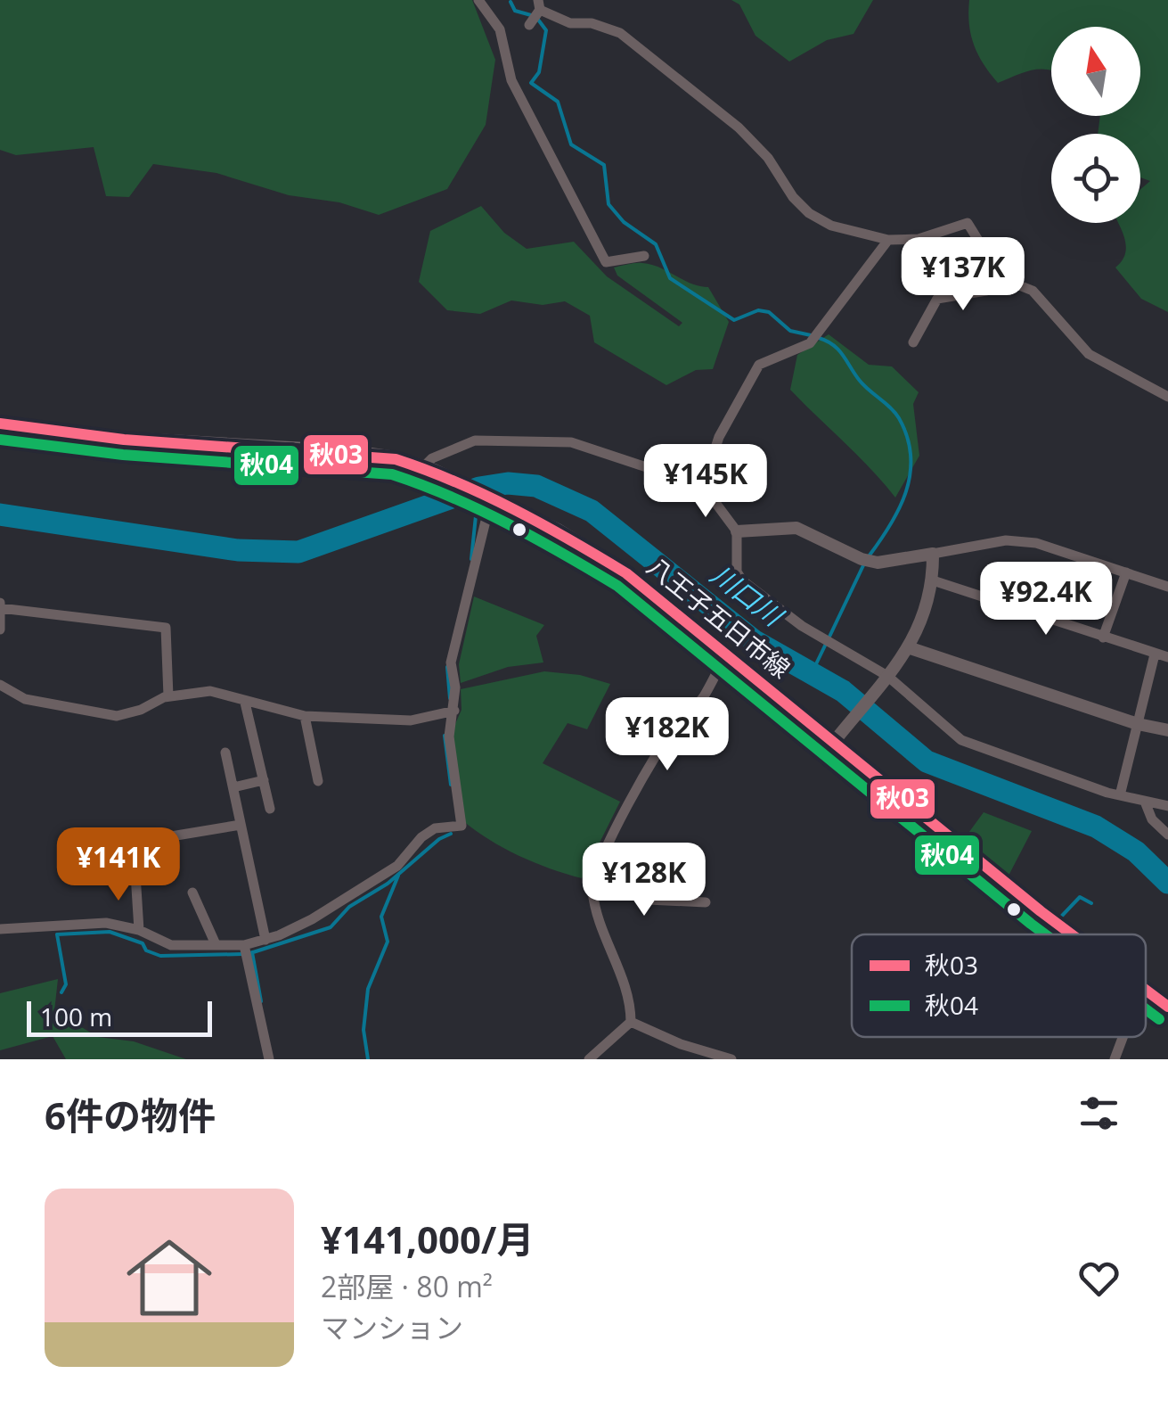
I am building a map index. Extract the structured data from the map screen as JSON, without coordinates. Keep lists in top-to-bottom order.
{
  "streets": {
    "main road": ["八王子五日市線"]
  },
  "water": ["川口川"],
  "lines": ["transit line 秋03", "transit line 秋04"],
  "legend": ["秋03", "秋04"],
  "scale_bar": "100 m",
  "north": "top",
  "page": {
    "price": [
      "¥137K",
      "¥145K",
      "¥92.4K",
      "¥182K",
      "¥141K",
      "¥128K"
    ],
    "scale": "100 m",
    "heading": "6件の物件",
    "list": [
      {
        "name": "¥141,000/月",
        "note": "2部屋 · 80 m² · マンション"
      }
    ]
  }
}
